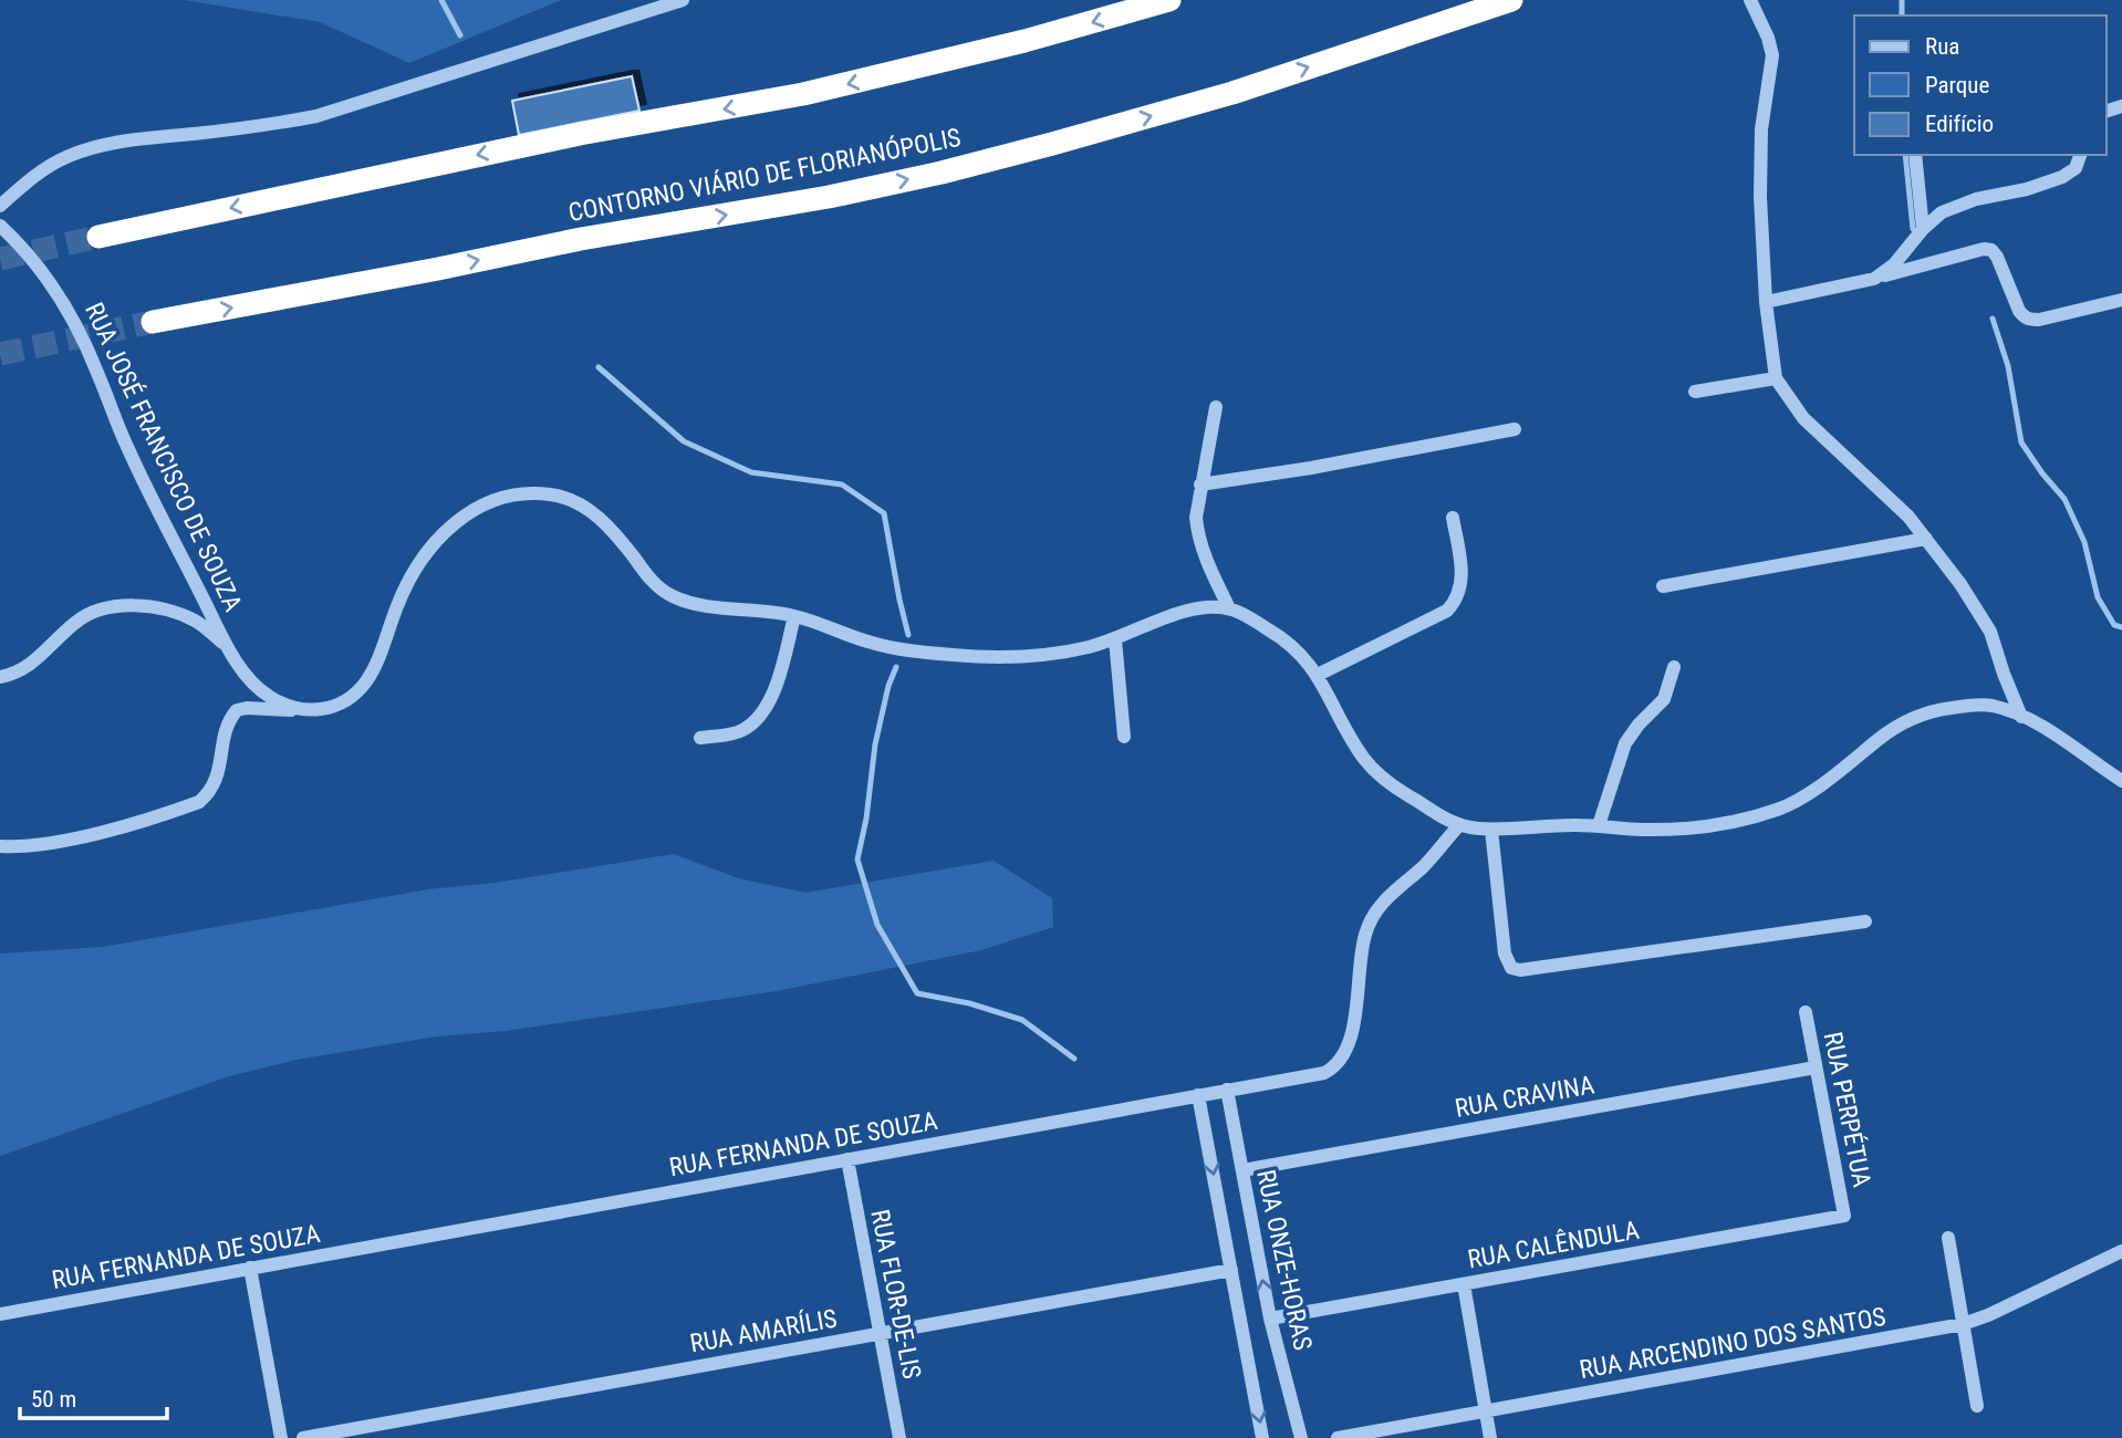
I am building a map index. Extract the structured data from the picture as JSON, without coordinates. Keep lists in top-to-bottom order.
{
  "streets": {
    "highway": ["CONTORNO VIÁRIO DE FLORIANÓPOLIS"],
    "street": [
      "RUA JOSÉ FRANCISCO DE SOUZA",
      "RUA CRAVINA",
      "RUA PERPÉTUA",
      "RUA FERNANDA DE SOUZA",
      "RUA CALÊNDULA",
      "RUA ONZE-HORAS",
      "RUA FLOR-DE-LIS",
      "RUA AMARÍLIS",
      "RUA ARCENDINO DOS SANTOS"
    ]
  },
  "crossings": [
    ["RUA CRAVINA", "RUA PERPÉTUA"],
    ["RUA CRAVINA", "RUA ONZE-HORAS"],
    ["RUA PERPÉTUA", "RUA CALÊNDULA"],
    ["RUA FERNANDA DE SOUZA", "RUA ONZE-HORAS"],
    ["RUA FERNANDA DE SOUZA", "RUA FLOR-DE-LIS"],
    ["RUA CALÊNDULA", "RUA ONZE-HORAS"],
    ["RUA ONZE-HORAS", "RUA AMARÍLIS"],
    ["RUA FLOR-DE-LIS", "RUA AMARÍLIS"]
  ],
  "legend": ["Rua", "Parque", "Edifício"],
  "scale_bar": "50 m"
}
